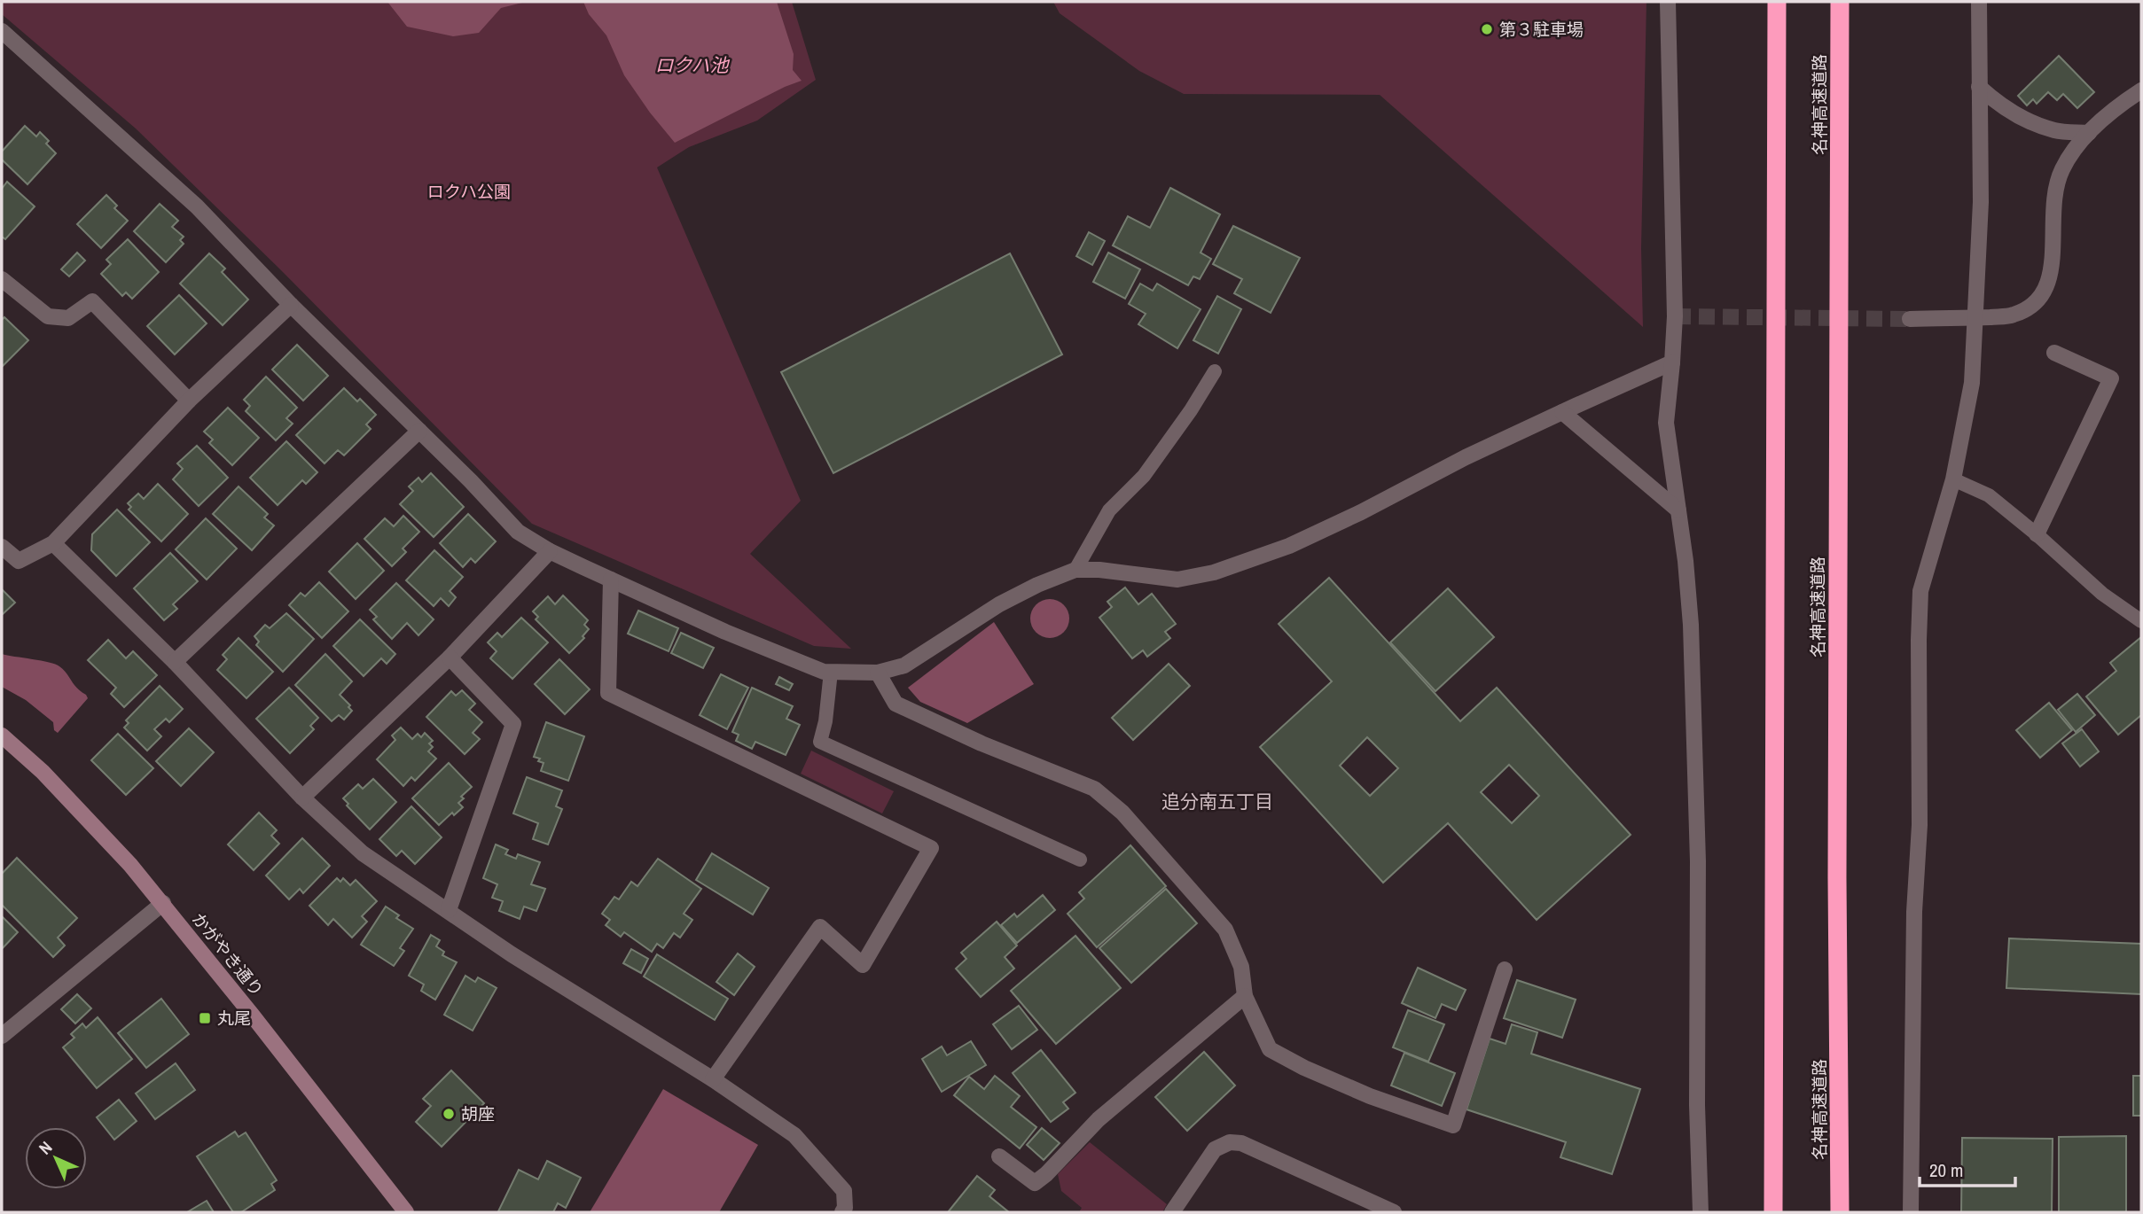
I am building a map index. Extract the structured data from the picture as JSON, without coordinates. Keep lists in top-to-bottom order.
{
  "streets": {
    "highway": ["名神高速道路"],
    "street": ["かがやき通り"]
  },
  "districts": ["追分南五丁目"],
  "water": ["ロクハ池"],
  "parks": ["ロクハ公園"],
  "places": {
    "other": ["第３駐車場", "胡座"],
    "transit": ["丸尾"]
  },
  "scale_bar": "20 m",
  "north": "top left"
}
